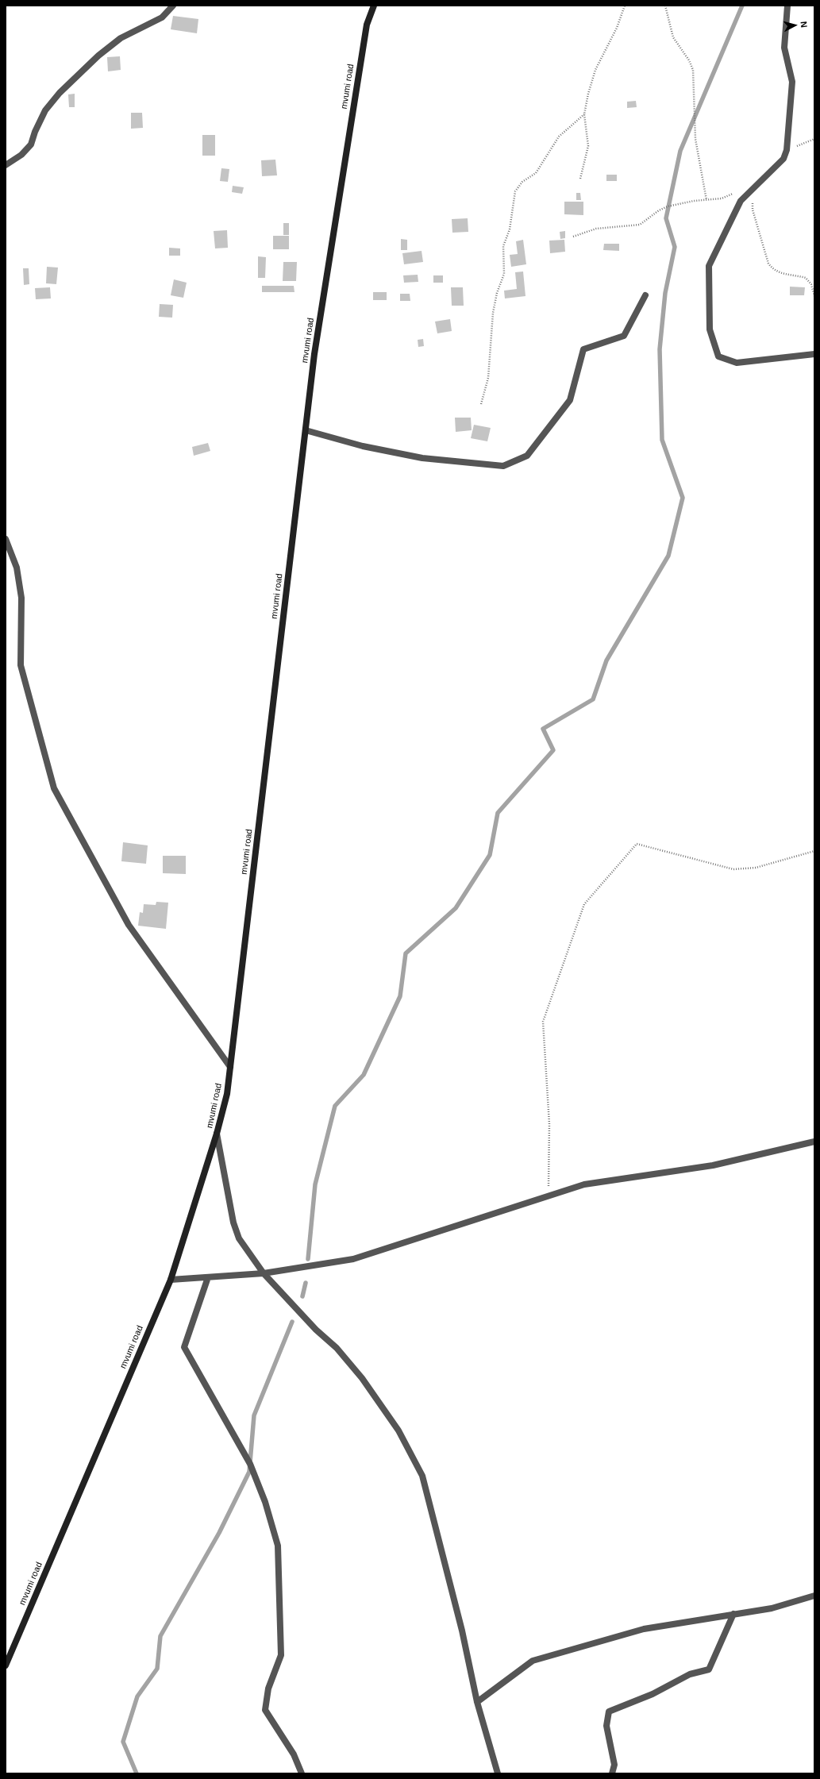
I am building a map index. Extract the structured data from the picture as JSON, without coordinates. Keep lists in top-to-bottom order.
{
  "streets": {
    "street": ["mvumi road"]
  },
  "north": "right"
}
